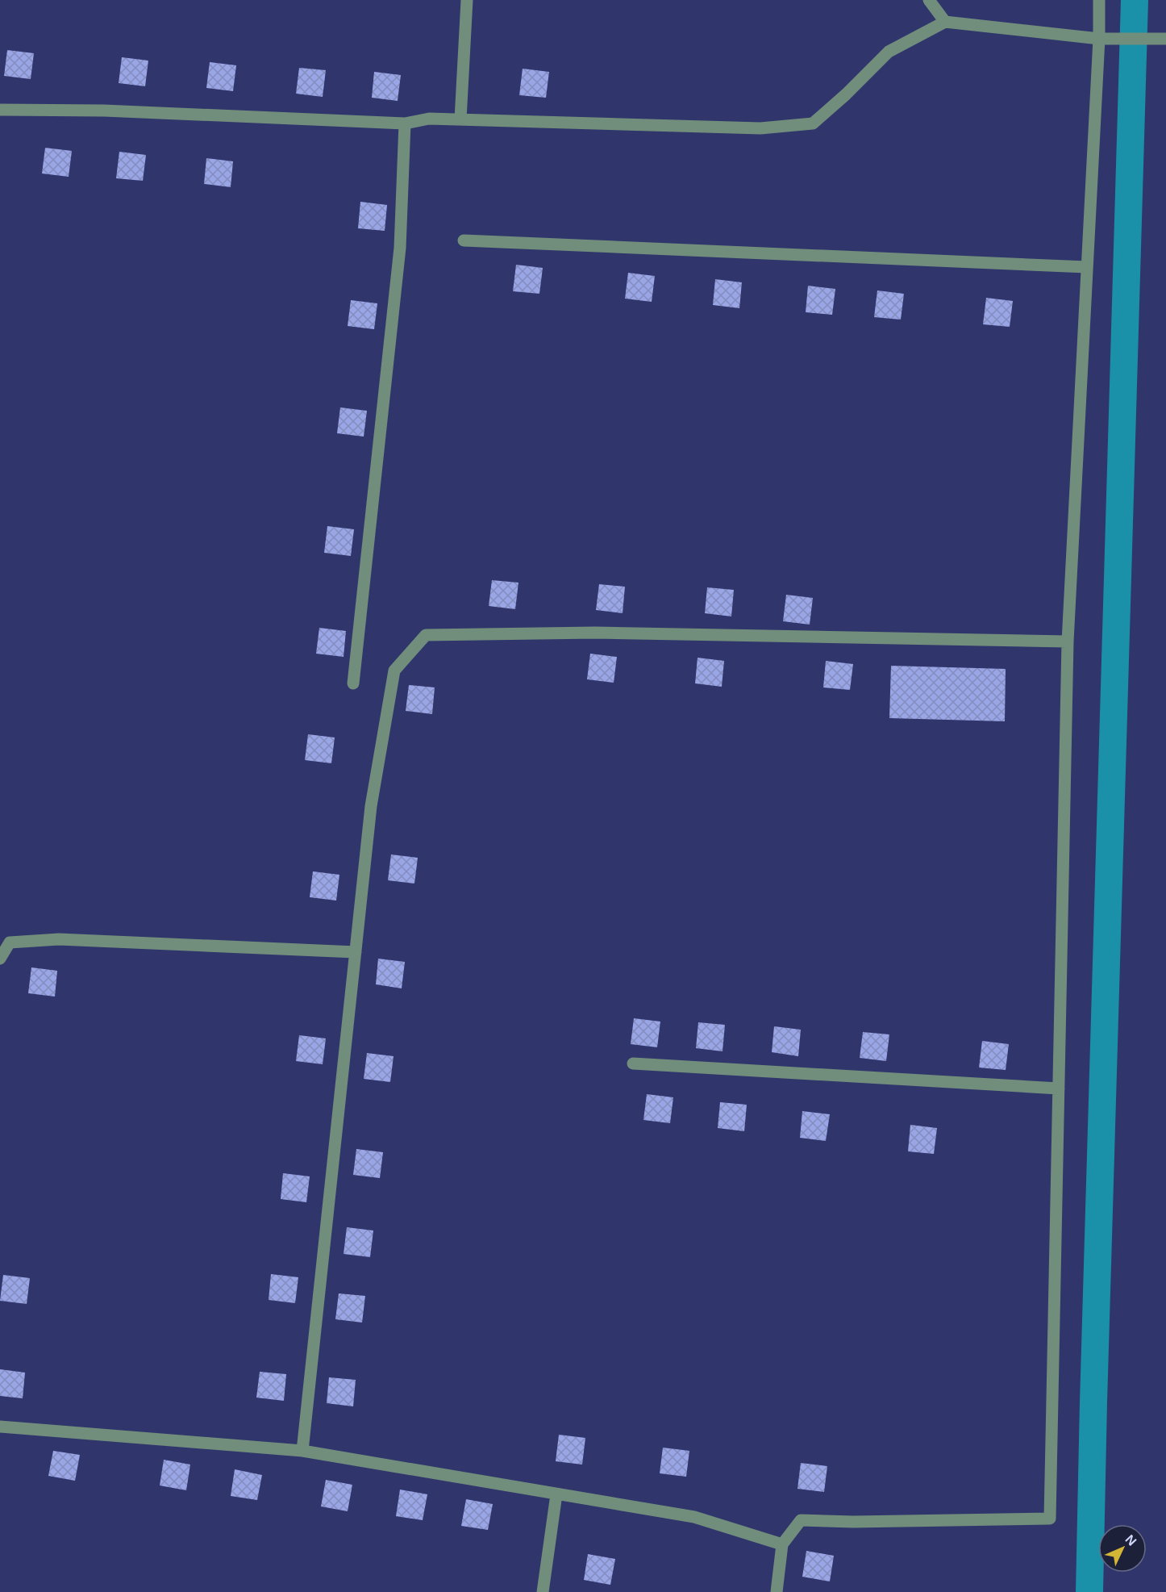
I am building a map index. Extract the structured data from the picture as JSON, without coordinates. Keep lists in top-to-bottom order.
{
  "north": "top right"
}
